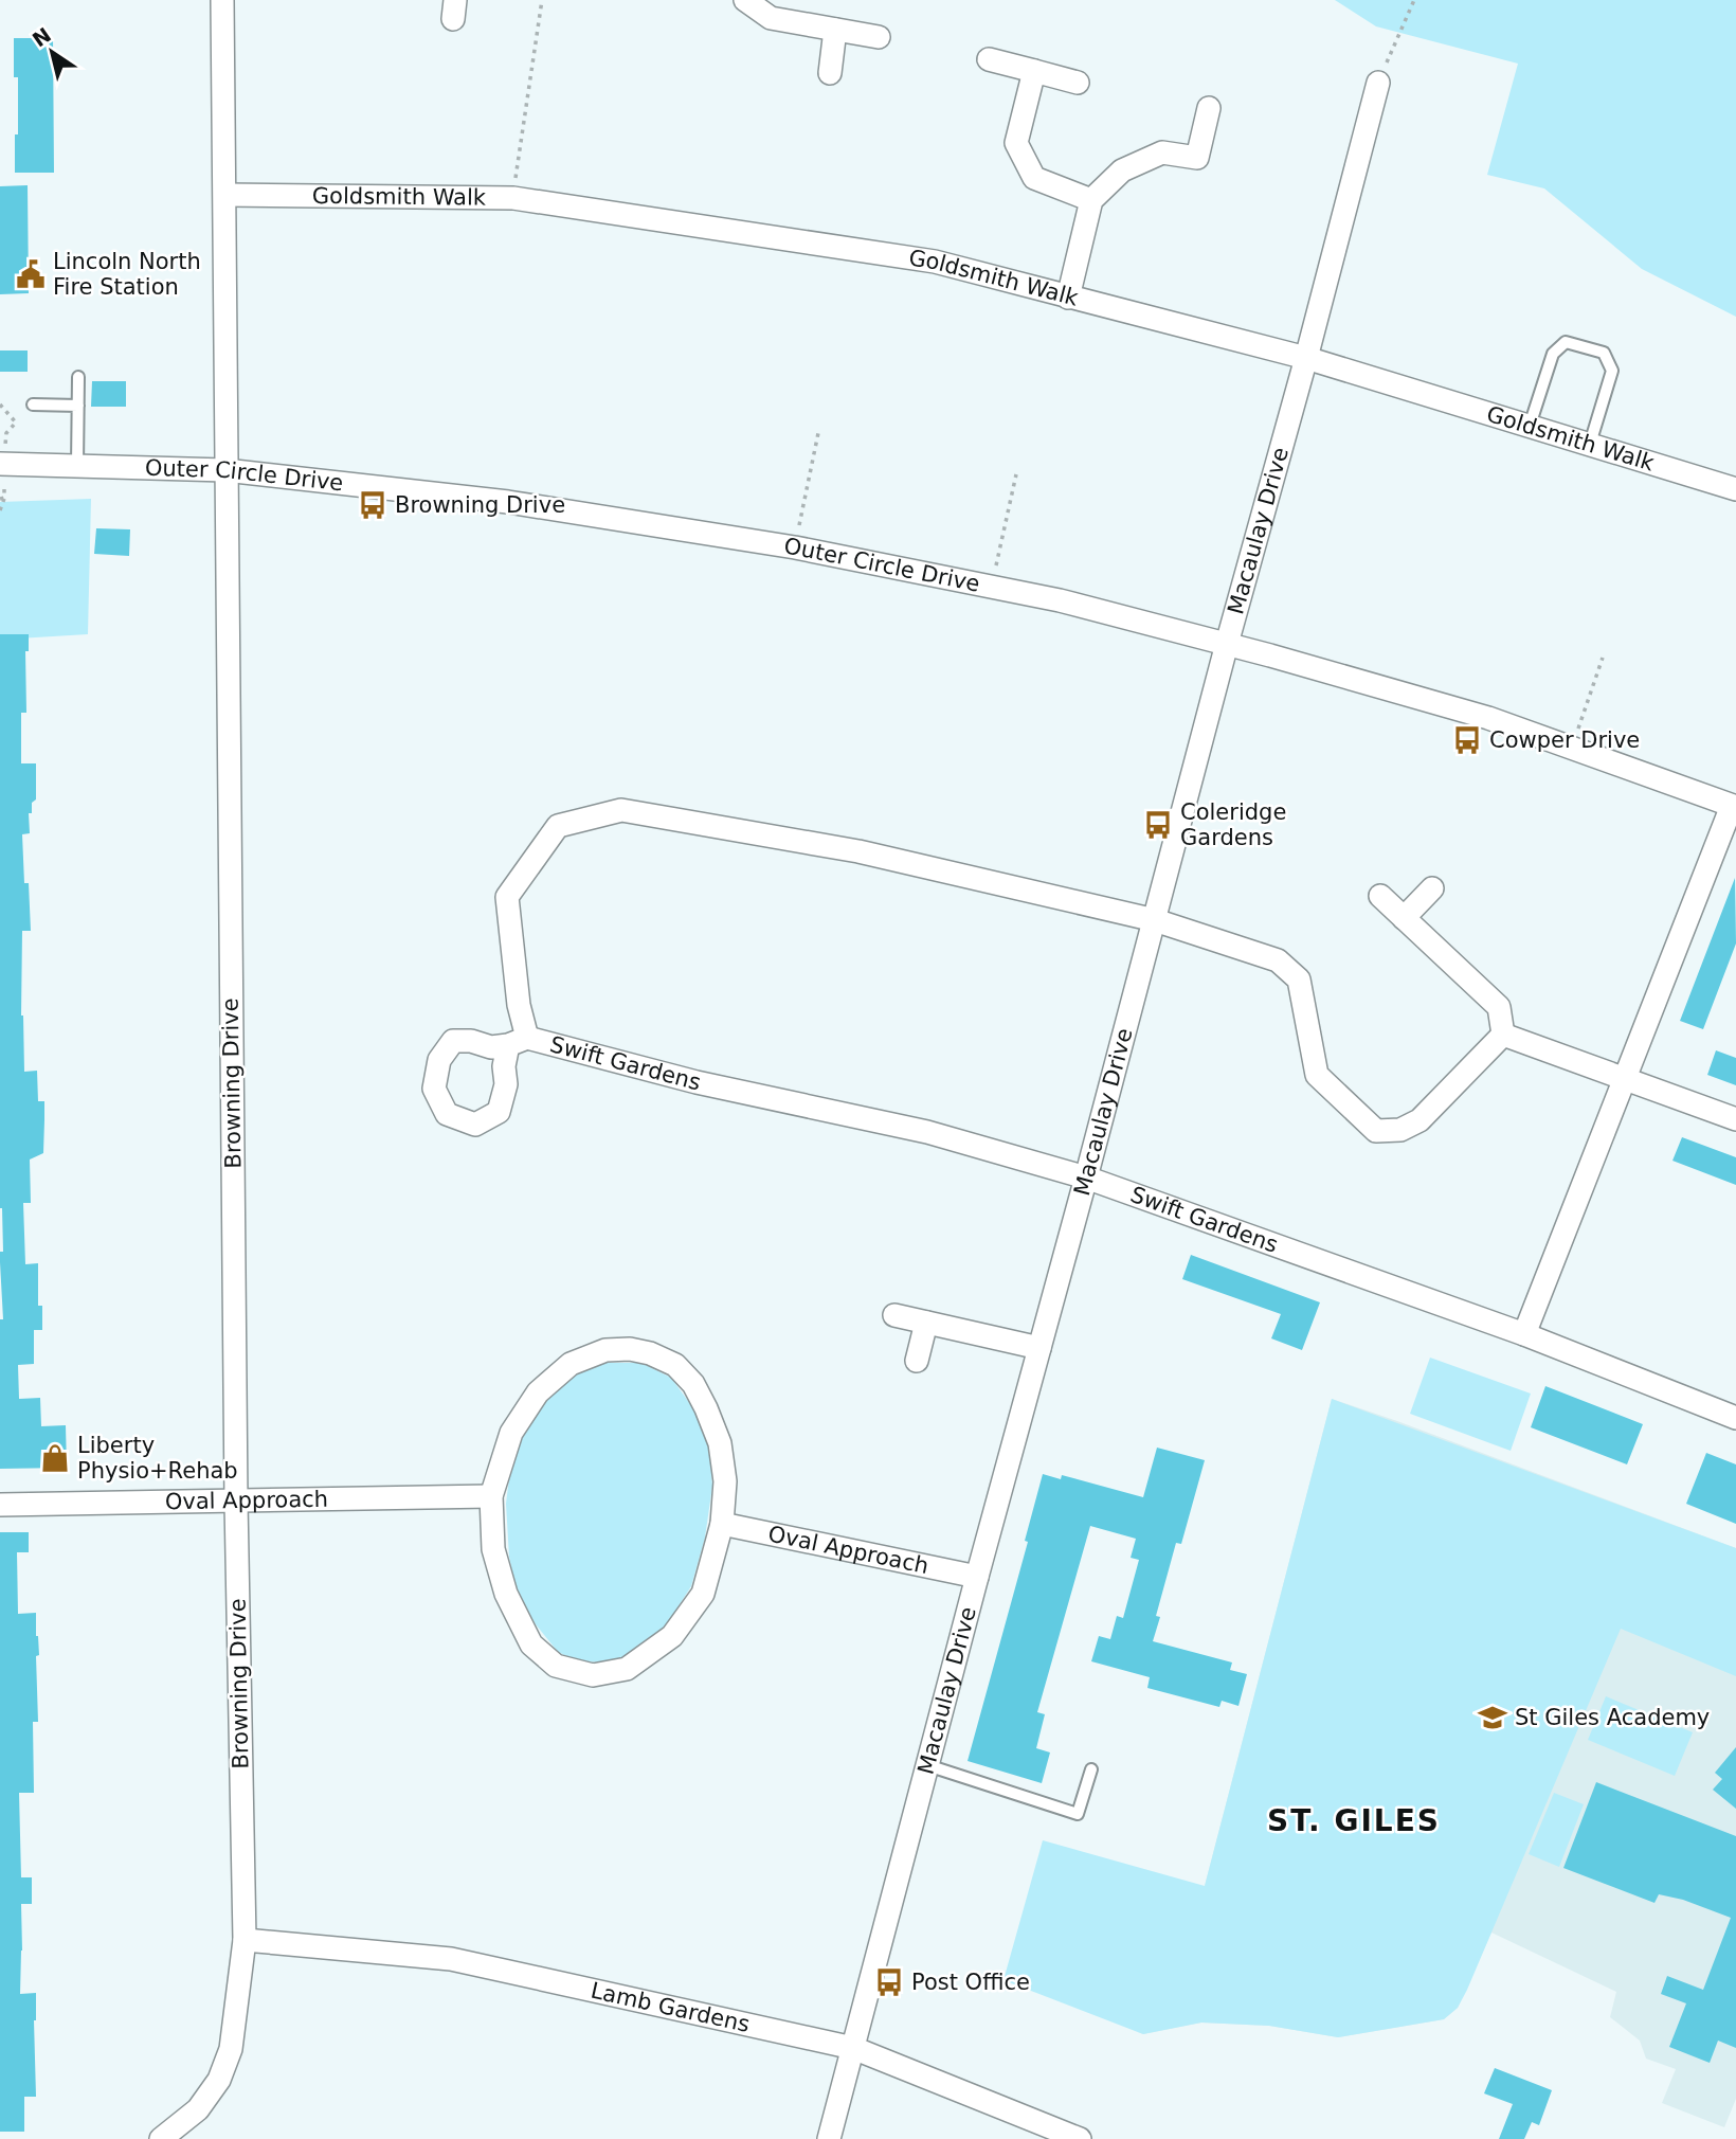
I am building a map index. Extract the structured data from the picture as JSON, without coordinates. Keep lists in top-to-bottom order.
{
  "streets": {
    "street": [
      "Goldsmith Walk",
      "Outer Circle Drive",
      "Macaulay Drive",
      "Swift Gardens",
      "Browning Drive",
      "Oval Approach",
      "Lamb Gardens"
    ]
  },
  "crossings": [
    ["Goldsmith Walk", "Macaulay Drive"],
    ["Goldsmith Walk", "Browning Drive"],
    ["Outer Circle Drive", "Macaulay Drive"],
    ["Outer Circle Drive", "Browning Drive"],
    ["Macaulay Drive", "Swift Gardens"],
    ["Macaulay Drive", "Oval Approach"],
    ["Macaulay Drive", "Lamb Gardens"],
    ["Browning Drive", "Oval Approach"],
    ["Browning Drive", "Lamb Gardens"]
  ],
  "districts": ["ST. GILES"],
  "places": {
    "public building": ["Lincoln North Fire Station"],
    "bus stop": [
      "Browning Drive",
      "Cowper Drive",
      "Coleridge Gardens",
      "Post Office"
    ],
    "shop": ["Liberty Physio+Rehab"],
    "school or university": ["St Giles Academy"]
  },
  "north": "top left"
}
